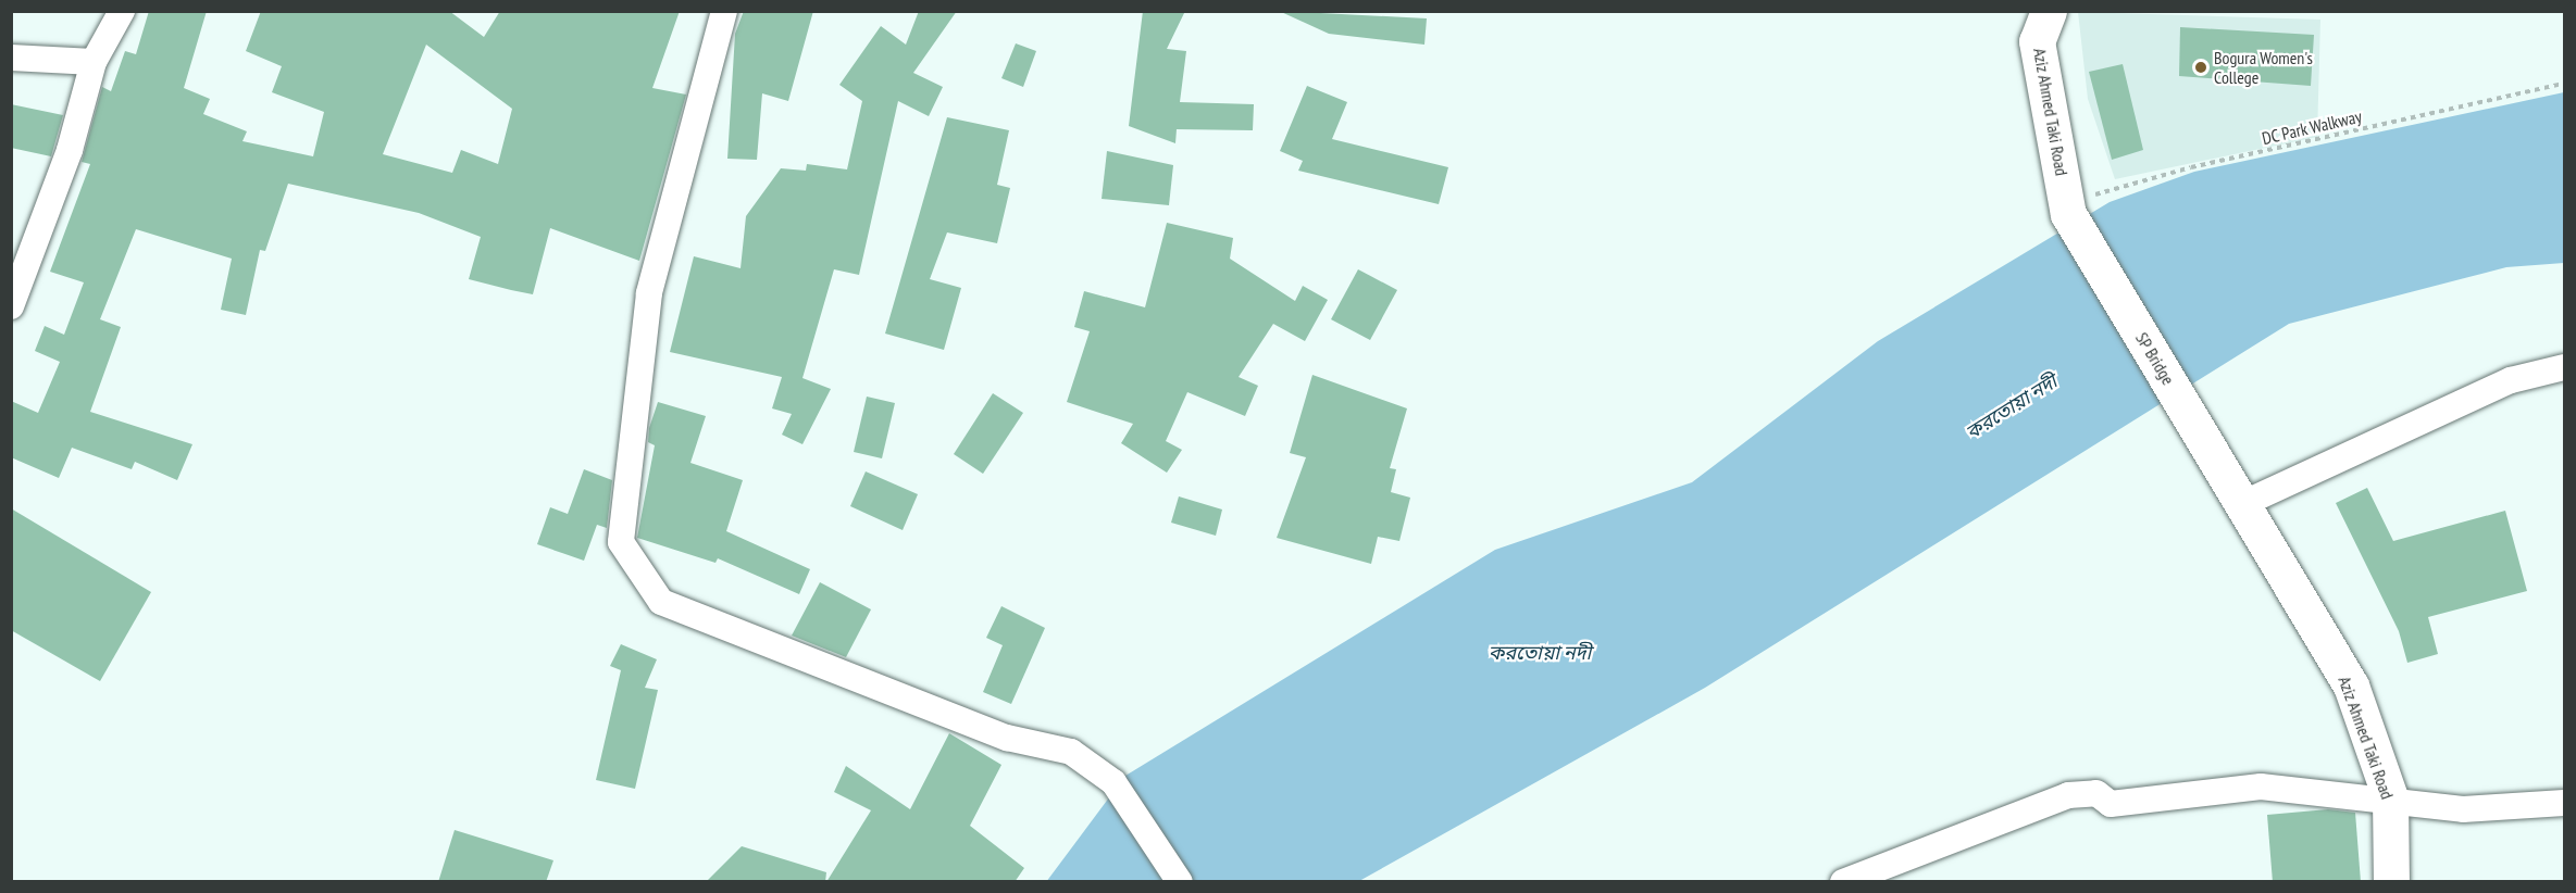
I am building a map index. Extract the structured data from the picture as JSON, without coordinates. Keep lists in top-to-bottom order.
{
  "streets": {
    "street": ["Aziz Ahmed Taki Road", "SP Bridge"],
    "path": ["DC Park Walkway"]
  },
  "crossings": [
    ["Aziz Ahmed Taki Road", "DC Park Walkway"],
    ["Aziz Ahmed Taki Road", "SP Bridge"],
    ["DC Park Walkway", "SP Bridge"]
  ],
  "water": ["করতোয়া নদী"],
  "places": ["Bogura Women's College"]
}
